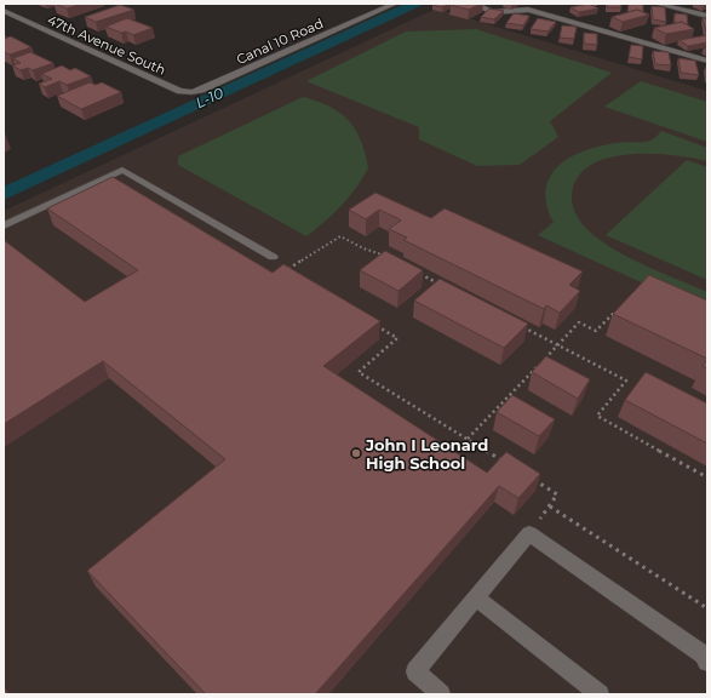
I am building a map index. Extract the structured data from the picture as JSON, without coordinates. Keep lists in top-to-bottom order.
{
  "streets": {
    "street": ["Canal 10 Road", "47th Avenue South"]
  },
  "crossings": [
    ["Canal 10 Road", "47th Avenue South"]
  ],
  "water": ["L-10"],
  "places": ["John I Leonard High School"]
}
